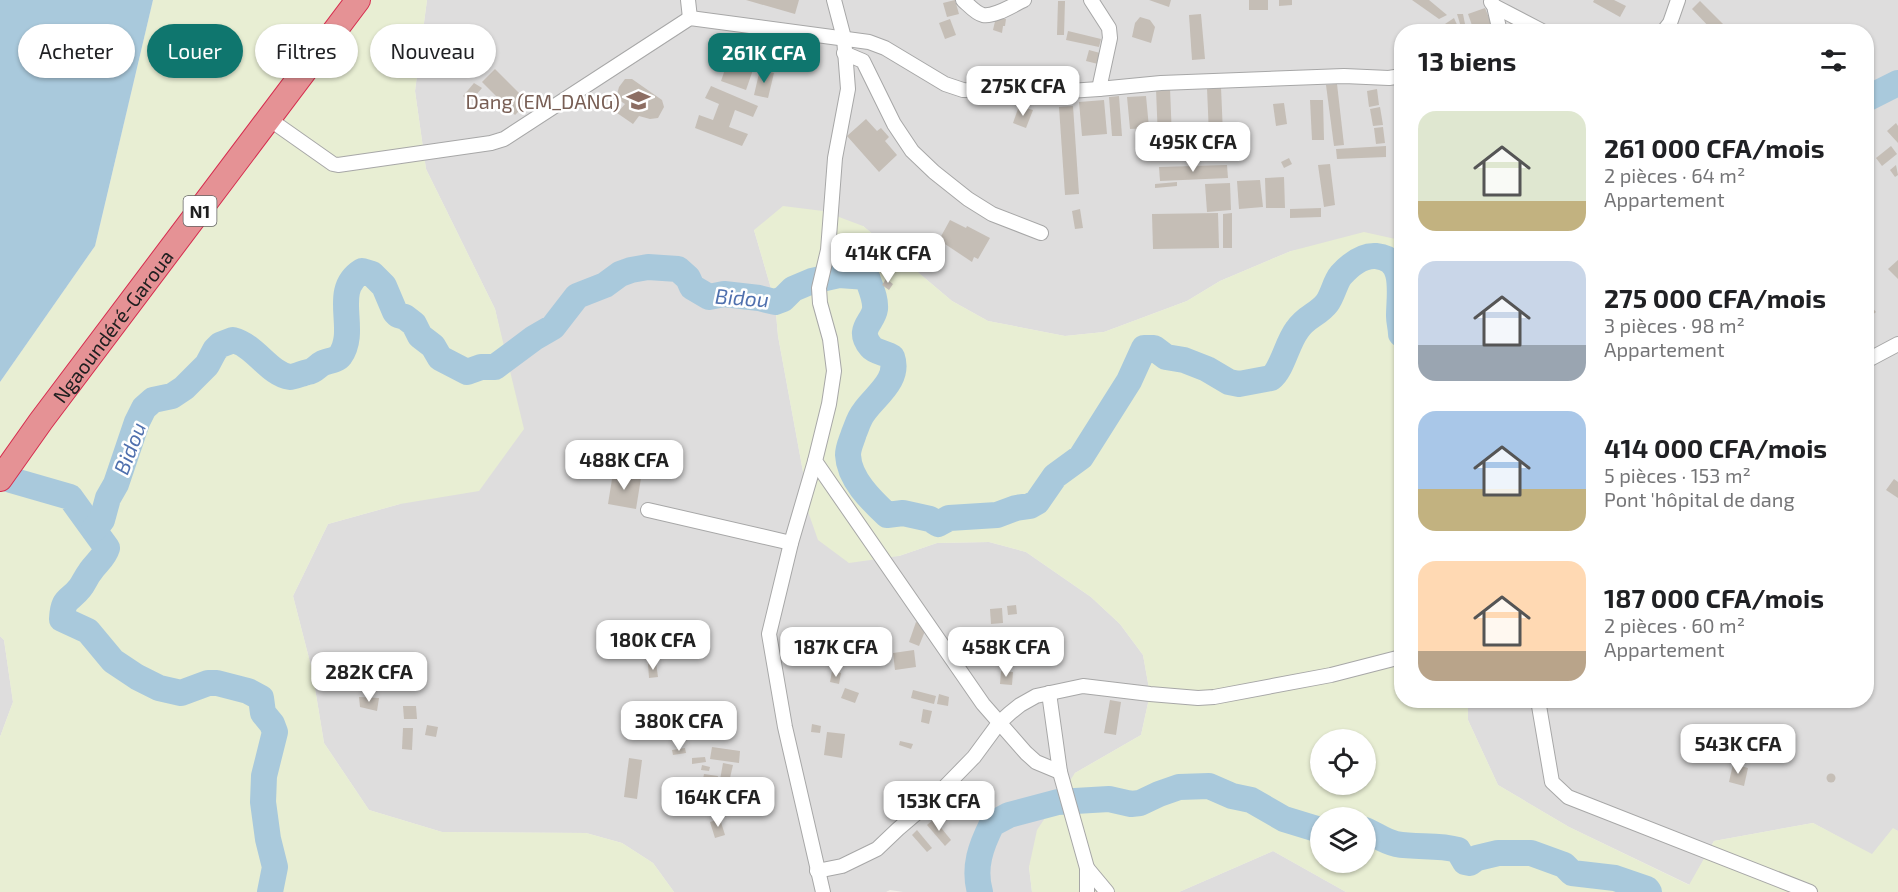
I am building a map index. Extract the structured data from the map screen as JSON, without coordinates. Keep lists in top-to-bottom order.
{
  "streets": {
    "highway": ["N1", "Ngaoundéré-Garoua"]
  },
  "water": ["Bidou"],
  "places": {
    "school or university": ["Dang (EM_DANG)"]
  },
  "page": {
    "chip": [
      "Acheter",
      "Louer",
      "Filtres",
      "Nouveau"
    ],
    "heading": "13 biens",
    "price": [
      "261K CFA",
      "275K CFA",
      "495K CFA",
      "414K CFA",
      "488K CFA",
      "180K CFA",
      "187K CFA",
      "458K CFA",
      "282K CFA",
      "380K CFA",
      "543K CFA",
      "164K CFA",
      "153K CFA"
    ],
    "list": [
      {
        "name": "261 000 CFA/mois",
        "note": "2 pièces · 64 m² · Appartement"
      },
      {
        "name": "275 000 CFA/mois",
        "note": "3 pièces · 98 m² · Appartement"
      },
      {
        "name": "414 000 CFA/mois",
        "note": "5 pièces · 153 m² · Pont 'hôpital de dang"
      },
      {
        "name": "187 000 CFA/mois",
        "note": "2 pièces · 60 m² · Appartement"
      }
    ]
  }
}
